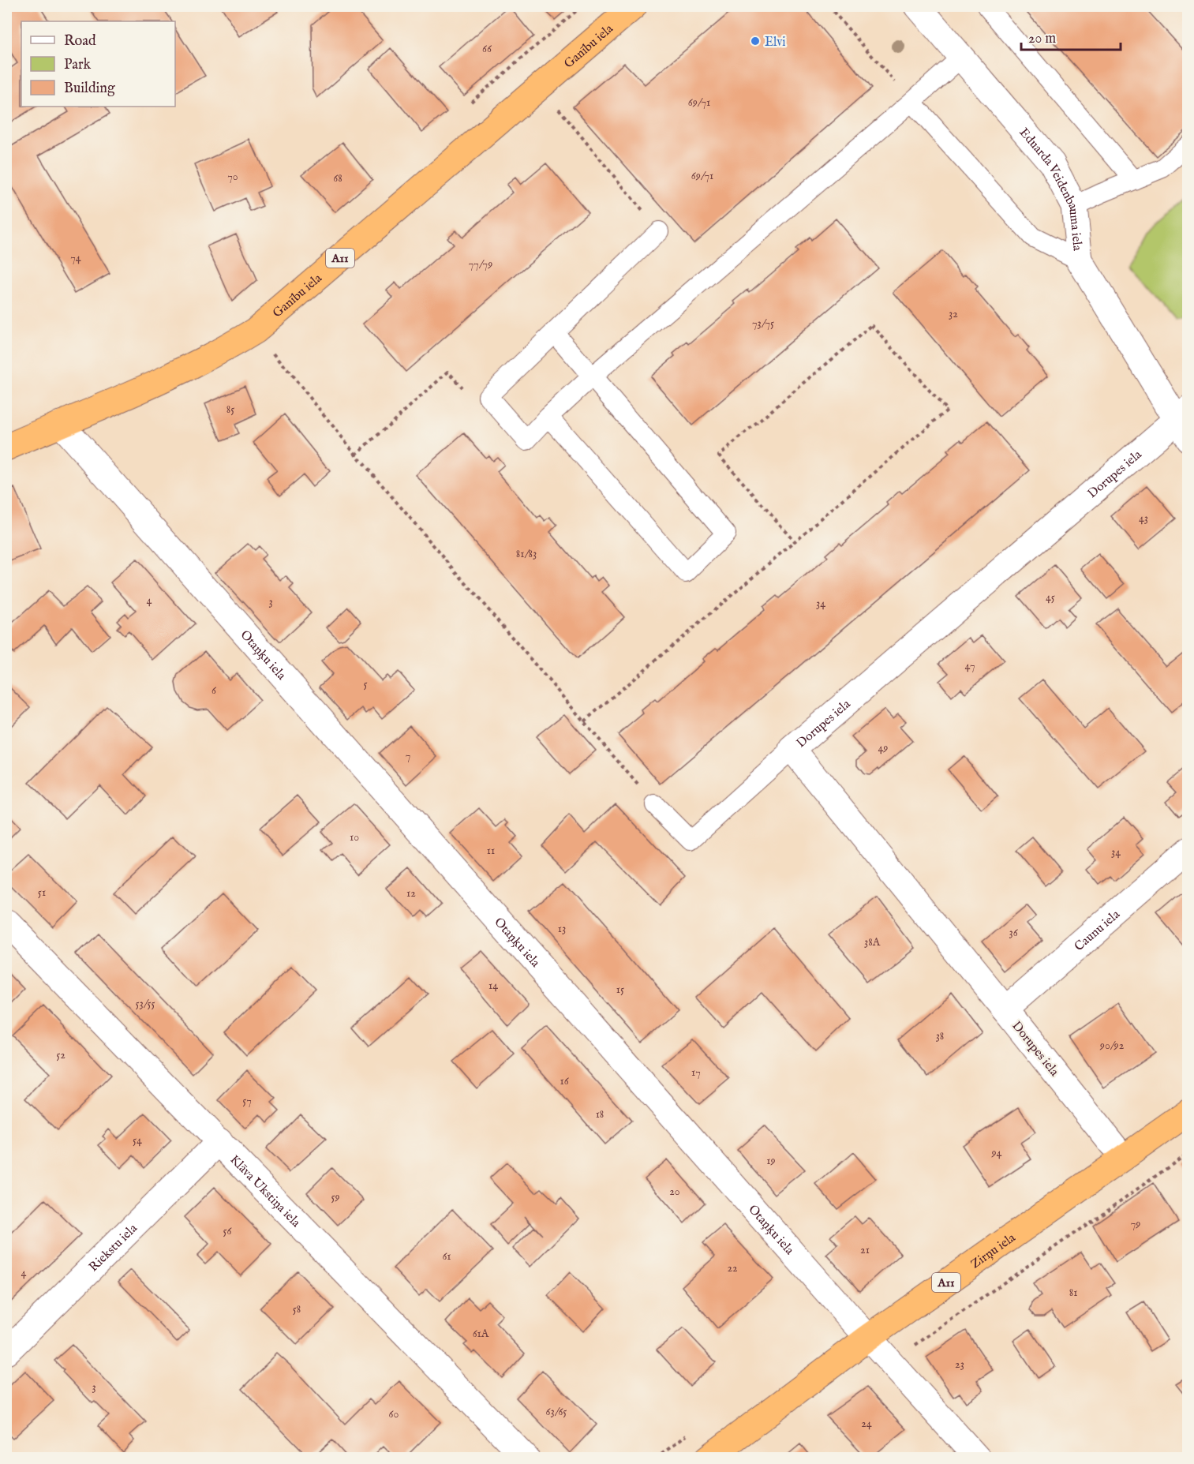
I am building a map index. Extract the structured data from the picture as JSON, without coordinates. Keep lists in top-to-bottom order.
{
  "streets": {
    "highway": ["Ganību iela", "A11", "Zirņu iela"],
    "street": [
      "Eduarda Veidenbauma iela",
      "Dorupes iela",
      "Otaņķu iela",
      "Caunu iela",
      "Klāva Ukstiņa iela",
      "Riekstu iela"
    ]
  },
  "crossings": [
    ["Ganību iela", "Otaņķu iela"],
    ["Eduarda Veidenbauma iela", "Dorupes iela"],
    ["Dorupes iela", "Caunu iela"],
    ["Dorupes iela", "Zirņu iela"],
    ["Otaņķu iela", "Zirņu iela"],
    ["Klāva Ukstiņa iela", "Riekstu iela"]
  ],
  "places": ["Elvi"],
  "house_numbers": [
    "66",
    "69/71",
    "69/71",
    "70",
    "68",
    "74",
    "77/79",
    "32",
    "73/75",
    "85",
    "43",
    "81/83",
    "45",
    "4",
    "3",
    "34",
    "47",
    "5",
    "6",
    "49",
    "7",
    "10",
    "11",
    "34",
    "51",
    "12",
    "13",
    "36",
    "38A",
    "14",
    "15",
    "53/55",
    "38",
    "90/92",
    "52",
    "17",
    "16",
    "57",
    "18",
    "54",
    "94",
    "19",
    "20",
    "59",
    "79",
    "56",
    "21",
    "61",
    "22",
    "4",
    "81",
    "58",
    "61A",
    "23",
    "3",
    "63/65",
    "60",
    "24"
  ],
  "legend": ["Road", "Park", "Building"],
  "scale_bar": "20 m"
}
